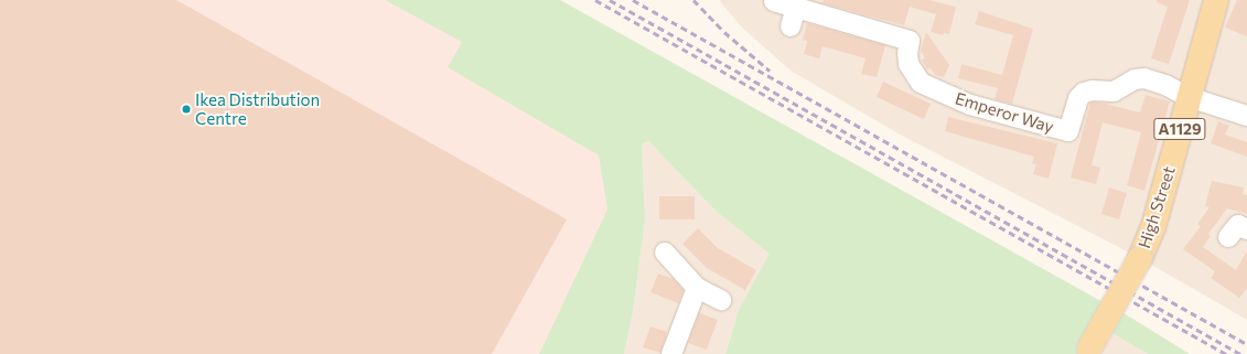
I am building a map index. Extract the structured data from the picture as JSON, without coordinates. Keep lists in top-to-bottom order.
{
  "streets": {
    "main road": ["A1129", "High Street"],
    "street": ["Emperor Way"]
  },
  "crossings": [
    ["Emperor Way", "High Street"]
  ],
  "places": ["Ikea Distribution Centre"]
}
